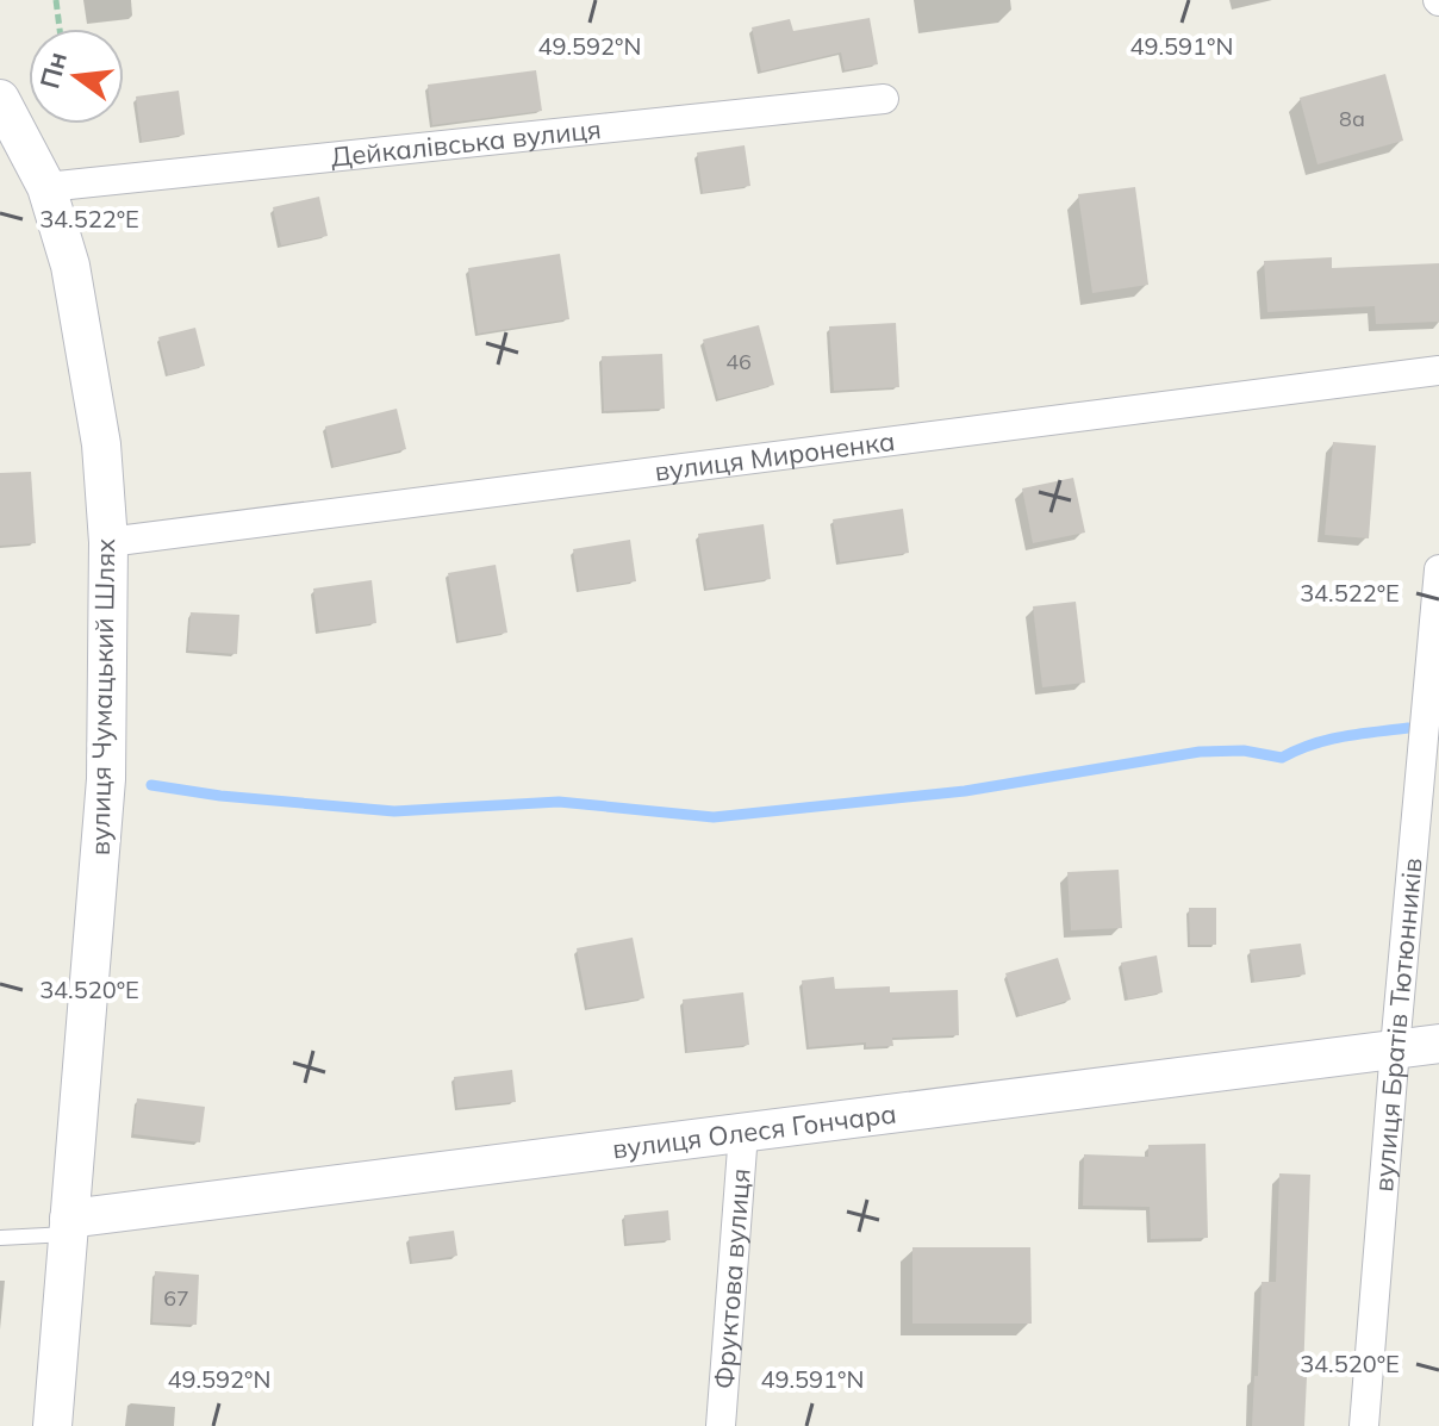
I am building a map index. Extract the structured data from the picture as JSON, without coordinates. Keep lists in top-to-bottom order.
{
  "streets": {
    "main road": ["вулиця Чумацький Шлях", "вулиця Олеся Гончара"],
    "street": [
      "Дейкалівська вулиця",
      "вулиця Мироненка",
      "вулиця Братів Тютюнників",
      "Фруктова вулиця"
    ]
  },
  "crossings": [
    ["Дейкалівська вулиця", "вулиця Чумацький Шлях"],
    ["вулиця Мироненка", "вулиця Чумацький Шлях"],
    ["вулиця Чумацький Шлях", "вулиця Олеся Гончара"],
    ["вулиця Братів Тютюнників", "вулиця Олеся Гончара"],
    ["вулиця Олеся Гончара", "Фруктова вулиця"]
  ],
  "house_numbers": ["8а", "46", "67"],
  "north": "left",
  "coordinates": [
    "49.592°N",
    "49.591°N",
    "34.522°E",
    "34.520°E"
  ]
}
